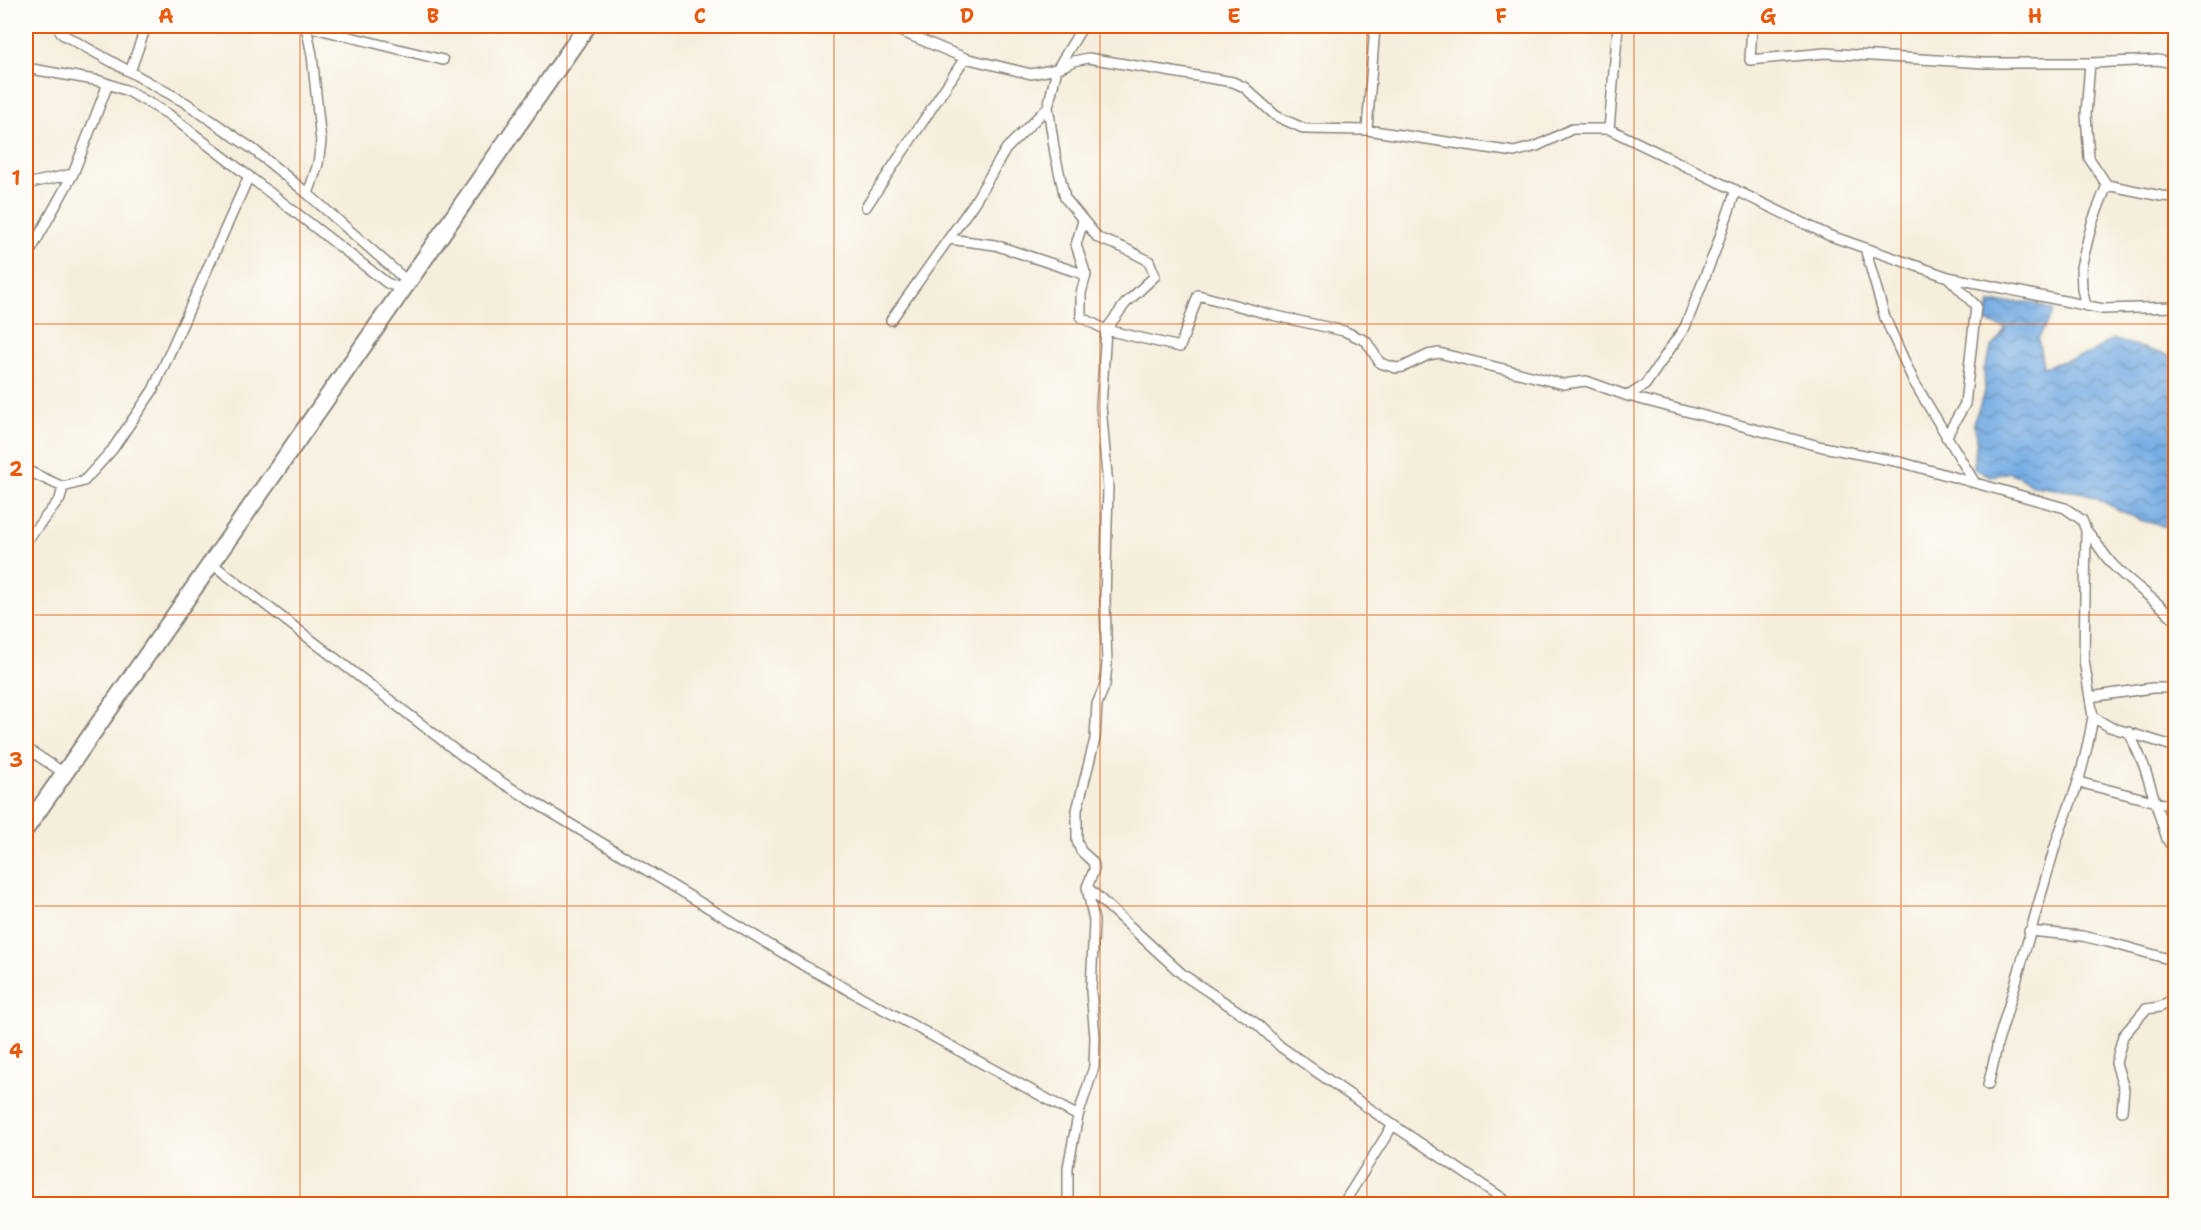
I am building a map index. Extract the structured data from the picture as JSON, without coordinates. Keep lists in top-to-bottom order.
{
  "grid": {
    "columns": [
      "A",
      "B",
      "C",
      "D",
      "E",
      "F",
      "G",
      "H"
    ],
    "rows": [
      "1",
      "2",
      "3",
      "4"
    ]
  }
}
